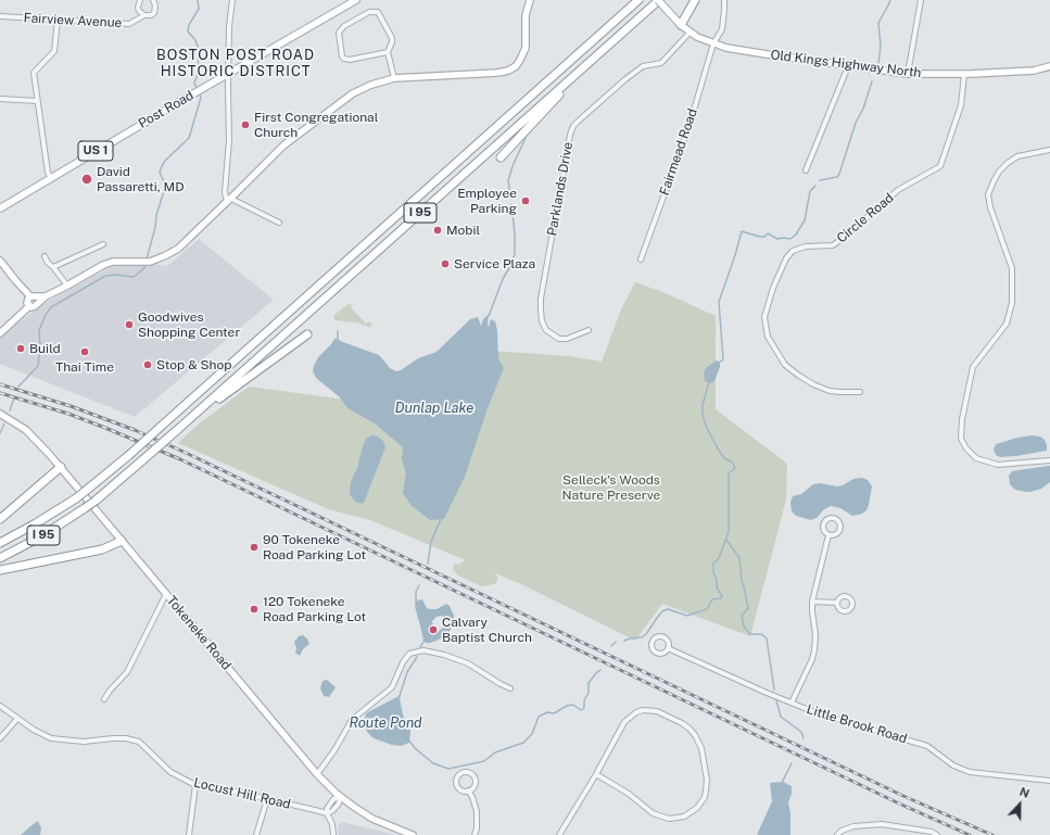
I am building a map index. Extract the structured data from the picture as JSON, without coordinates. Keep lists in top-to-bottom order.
{
  "streets": {
    "highway": ["I 95"],
    "main road": [
      "Old Kings Highway North",
      "Post Road",
      "US 1",
      "Tokeneke Road"
    ],
    "street": [
      "Fairview Avenue",
      "Fairmead Road",
      "Parklands Drive",
      "Circle Road",
      "Little Brook Road",
      "Locust Hill Road"
    ]
  },
  "crossings": [
    ["Old Kings Highway North", "Fairmead Road"],
    ["Old Kings Highway North", "Parklands Drive"],
    ["Old Kings Highway North", "I 95"],
    ["Old Kings Highway North", "Circle Road"]
  ],
  "districts": ["BOSTON POST ROAD HISTORIC DISTRICT"],
  "water": ["Dunlap Lake", "Route Pond"],
  "parks": ["Selleck's Woods Nature Preserve"],
  "places": [
    "First Congregational Church",
    "David Passaretti, MD",
    "Employee Parking",
    "Mobil",
    "Service Plaza",
    "Goodwives Shopping Center",
    "Build",
    "Thai Time",
    "Stop & Shop",
    "90 Tokeneke Road Parking Lot",
    "120 Tokeneke Road Parking Lot",
    "Calvary Baptist Church"
  ],
  "north": "top"
}
